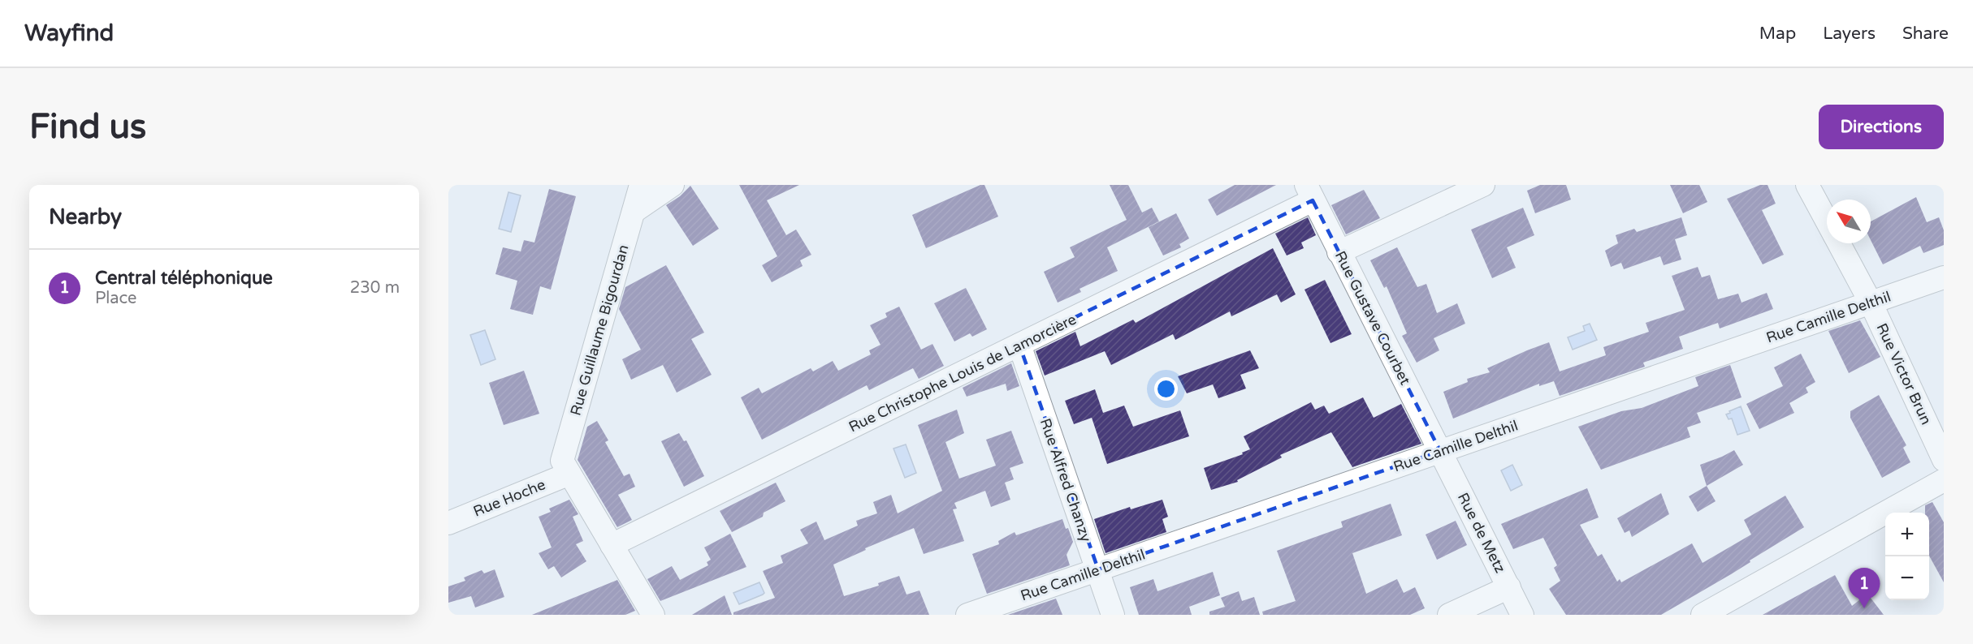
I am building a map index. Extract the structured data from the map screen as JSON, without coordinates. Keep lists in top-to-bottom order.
{
  "streets": {
    "street": [
      "Rue Camille Delthil",
      "Rue Gustave Courbet",
      "Rue Guillaume Bigourdan",
      "Rue Christophe Louis de Lamorcière",
      "Rue Victor Brun",
      "Rue Alfred Chanzy",
      "Rue Hoche",
      "Rue de Metz"
    ]
  },
  "crossings": [
    ["Rue Camille Delthil", "Rue Gustave Courbet"],
    ["Rue Camille Delthil", "Rue Victor Brun"],
    ["Rue Camille Delthil", "Rue Alfred Chanzy"],
    ["Rue Camille Delthil", "Rue de Metz"],
    ["Rue Gustave Courbet", "Rue Christophe Louis de Lamorcière"],
    ["Rue Gustave Courbet", "Rue de Metz"],
    ["Rue Guillaume Bigourdan", "Rue Christophe Louis de Lamorcière"],
    ["Rue Guillaume Bigourdan", "Rue Hoche"],
    ["Rue Christophe Louis de Lamorcière", "Rue Alfred Chanzy"]
  ],
  "north": "top left",
  "page": {
    "header": "Wayfind",
    "nav": ["Map", "Layers", "Share"],
    "buttons": "Directions",
    "title": "Find us",
    "heading": "Nearby",
    "list": [
      {
        "mark": "1",
        "name": "Central téléphonique",
        "note": "Place",
        "value": "230 m"
      }
    ],
    "map_buttons": ["+", "−"],
    "pins": "1"
  }
}
